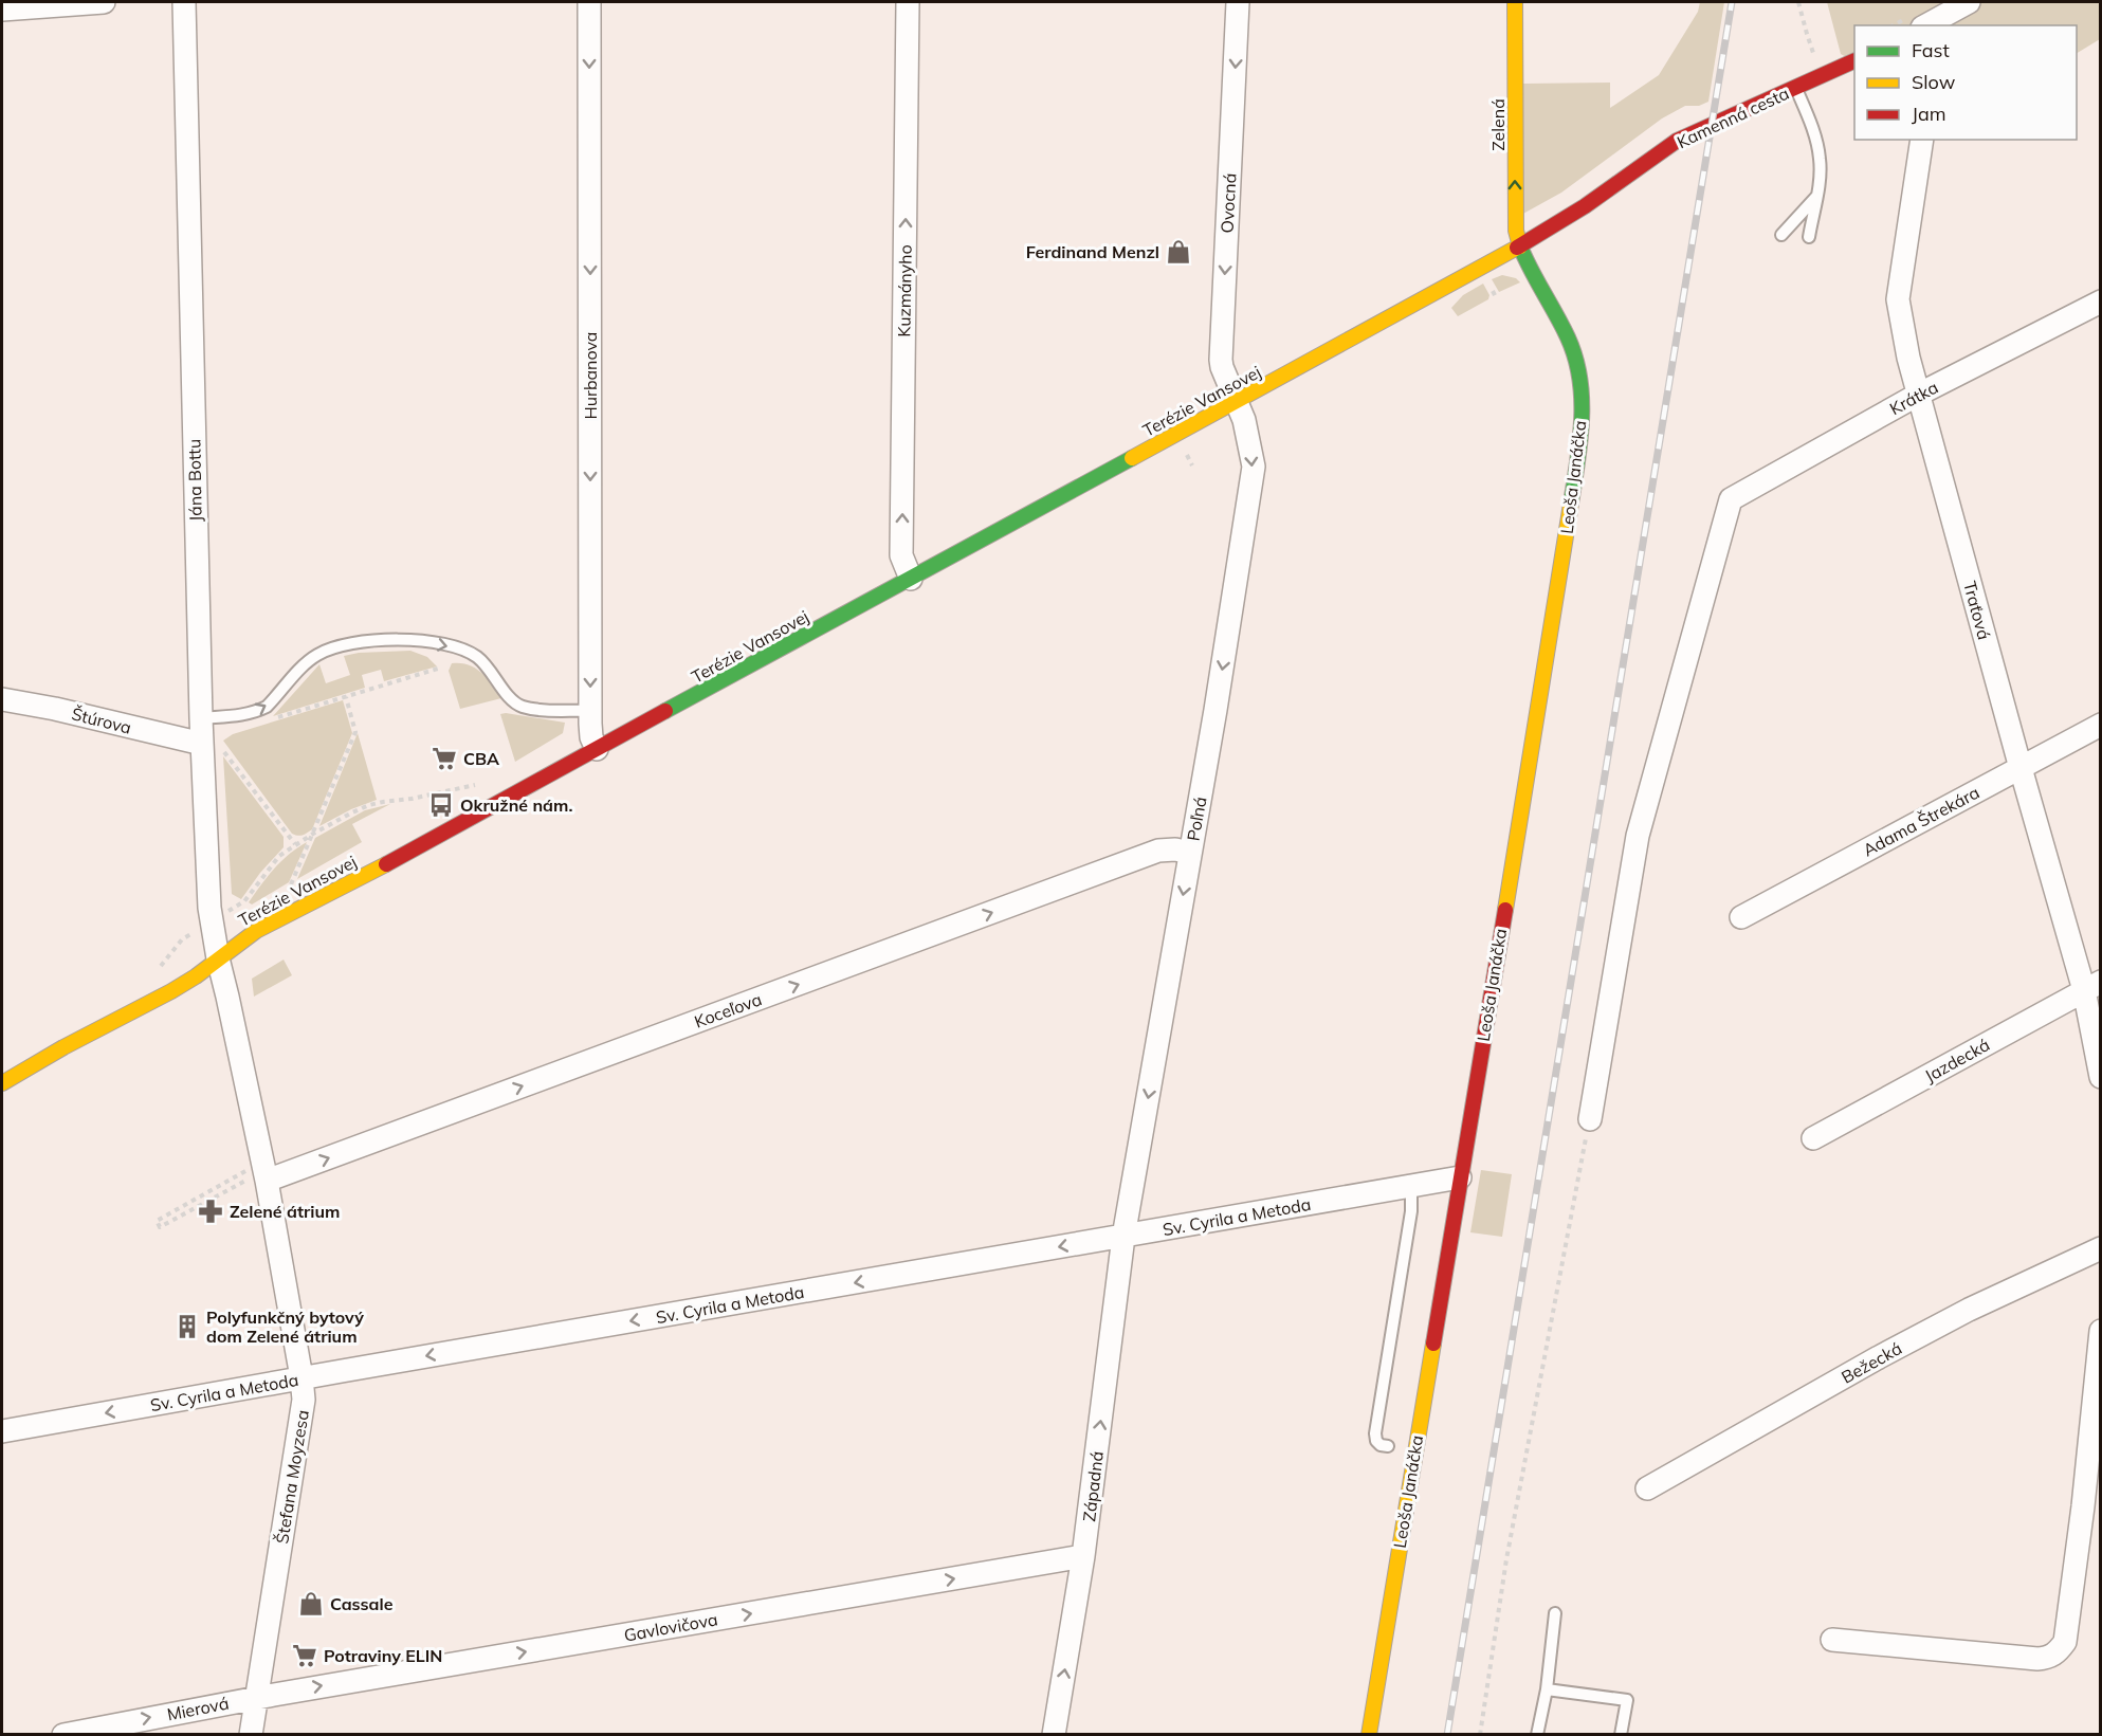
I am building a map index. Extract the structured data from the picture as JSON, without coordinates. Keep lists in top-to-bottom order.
{
  "streets": {
    "street": [
      "Kamenná cesta",
      "Zelená",
      "Ovocná",
      "Kuzmányho",
      "Hurbanova",
      "Krátka",
      "Terézie Vansovej",
      "Leoša Janáčka",
      "Jána Bottu",
      "Traťová",
      "Štúrova",
      "Poľná",
      "Adama Štrekára",
      "Koceľova",
      "Jazdecká",
      "Sv. Cyrila a Metoda",
      "Bežecká",
      "Štefana Moyzesa",
      "Západná",
      "Gavlovičova",
      "Mierová"
    ]
  },
  "crossings": [
    ["Kamenná cesta", "Zelená"],
    ["Kamenná cesta", "Terézie Vansovej"],
    ["Kamenná cesta", "Leoša Janáčka"],
    ["Zelená", "Terézie Vansovej"],
    ["Zelená", "Leoša Janáčka"],
    ["Ovocná", "Terézie Vansovej"],
    ["Ovocná", "Poľná"],
    ["Kuzmányho", "Terézie Vansovej"],
    ["Hurbanova", "Terézie Vansovej"],
    ["Krátka", "Traťová"],
    ["Terézie Vansovej", "Leoša Janáčka"],
    ["Terézie Vansovej", "Jána Bottu"],
    ["Terézie Vansovej", "Poľná"],
    ["Terézie Vansovej", "Štefana Moyzesa"],
    ["Leoša Janáčka", "Sv. Cyrila a Metoda"],
    ["Jána Bottu", "Štúrova"],
    ["Jána Bottu", "Štefana Moyzesa"],
    ["Traťová", "Adama Štrekára"],
    ["Traťová", "Jazdecká"],
    ["Poľná", "Koceľova"],
    ["Poľná", "Sv. Cyrila a Metoda"],
    ["Poľná", "Západná"],
    ["Koceľova", "Štefana Moyzesa"],
    ["Sv. Cyrila a Metoda", "Štefana Moyzesa"],
    ["Sv. Cyrila a Metoda", "Západná"],
    ["Štefana Moyzesa", "Gavlovičova"],
    ["Štefana Moyzesa", "Mierová"],
    ["Západná", "Gavlovičova"],
    ["Gavlovičova", "Mierová"]
  ],
  "one_way": [
    "Zelená",
    "Ovocná",
    "Kuzmányho",
    "Hurbanova",
    "Poľná",
    "Koceľova",
    "Sv. Cyrila a Metoda",
    "Západná",
    "Gavlovičova",
    "Mierová"
  ],
  "places": {
    "shop": ["Ferdinand Menzl", "Cassale"],
    "supermarket": ["CBA", "Potraviny ELIN"],
    "bus stop": ["Okružné nám."],
    "pharmacy": ["Zelené átrium"],
    "building": ["Polyfunkčný bytový dom Zelené átrium"]
  },
  "legend": ["Fast", "Slow", "Jam"]
}
